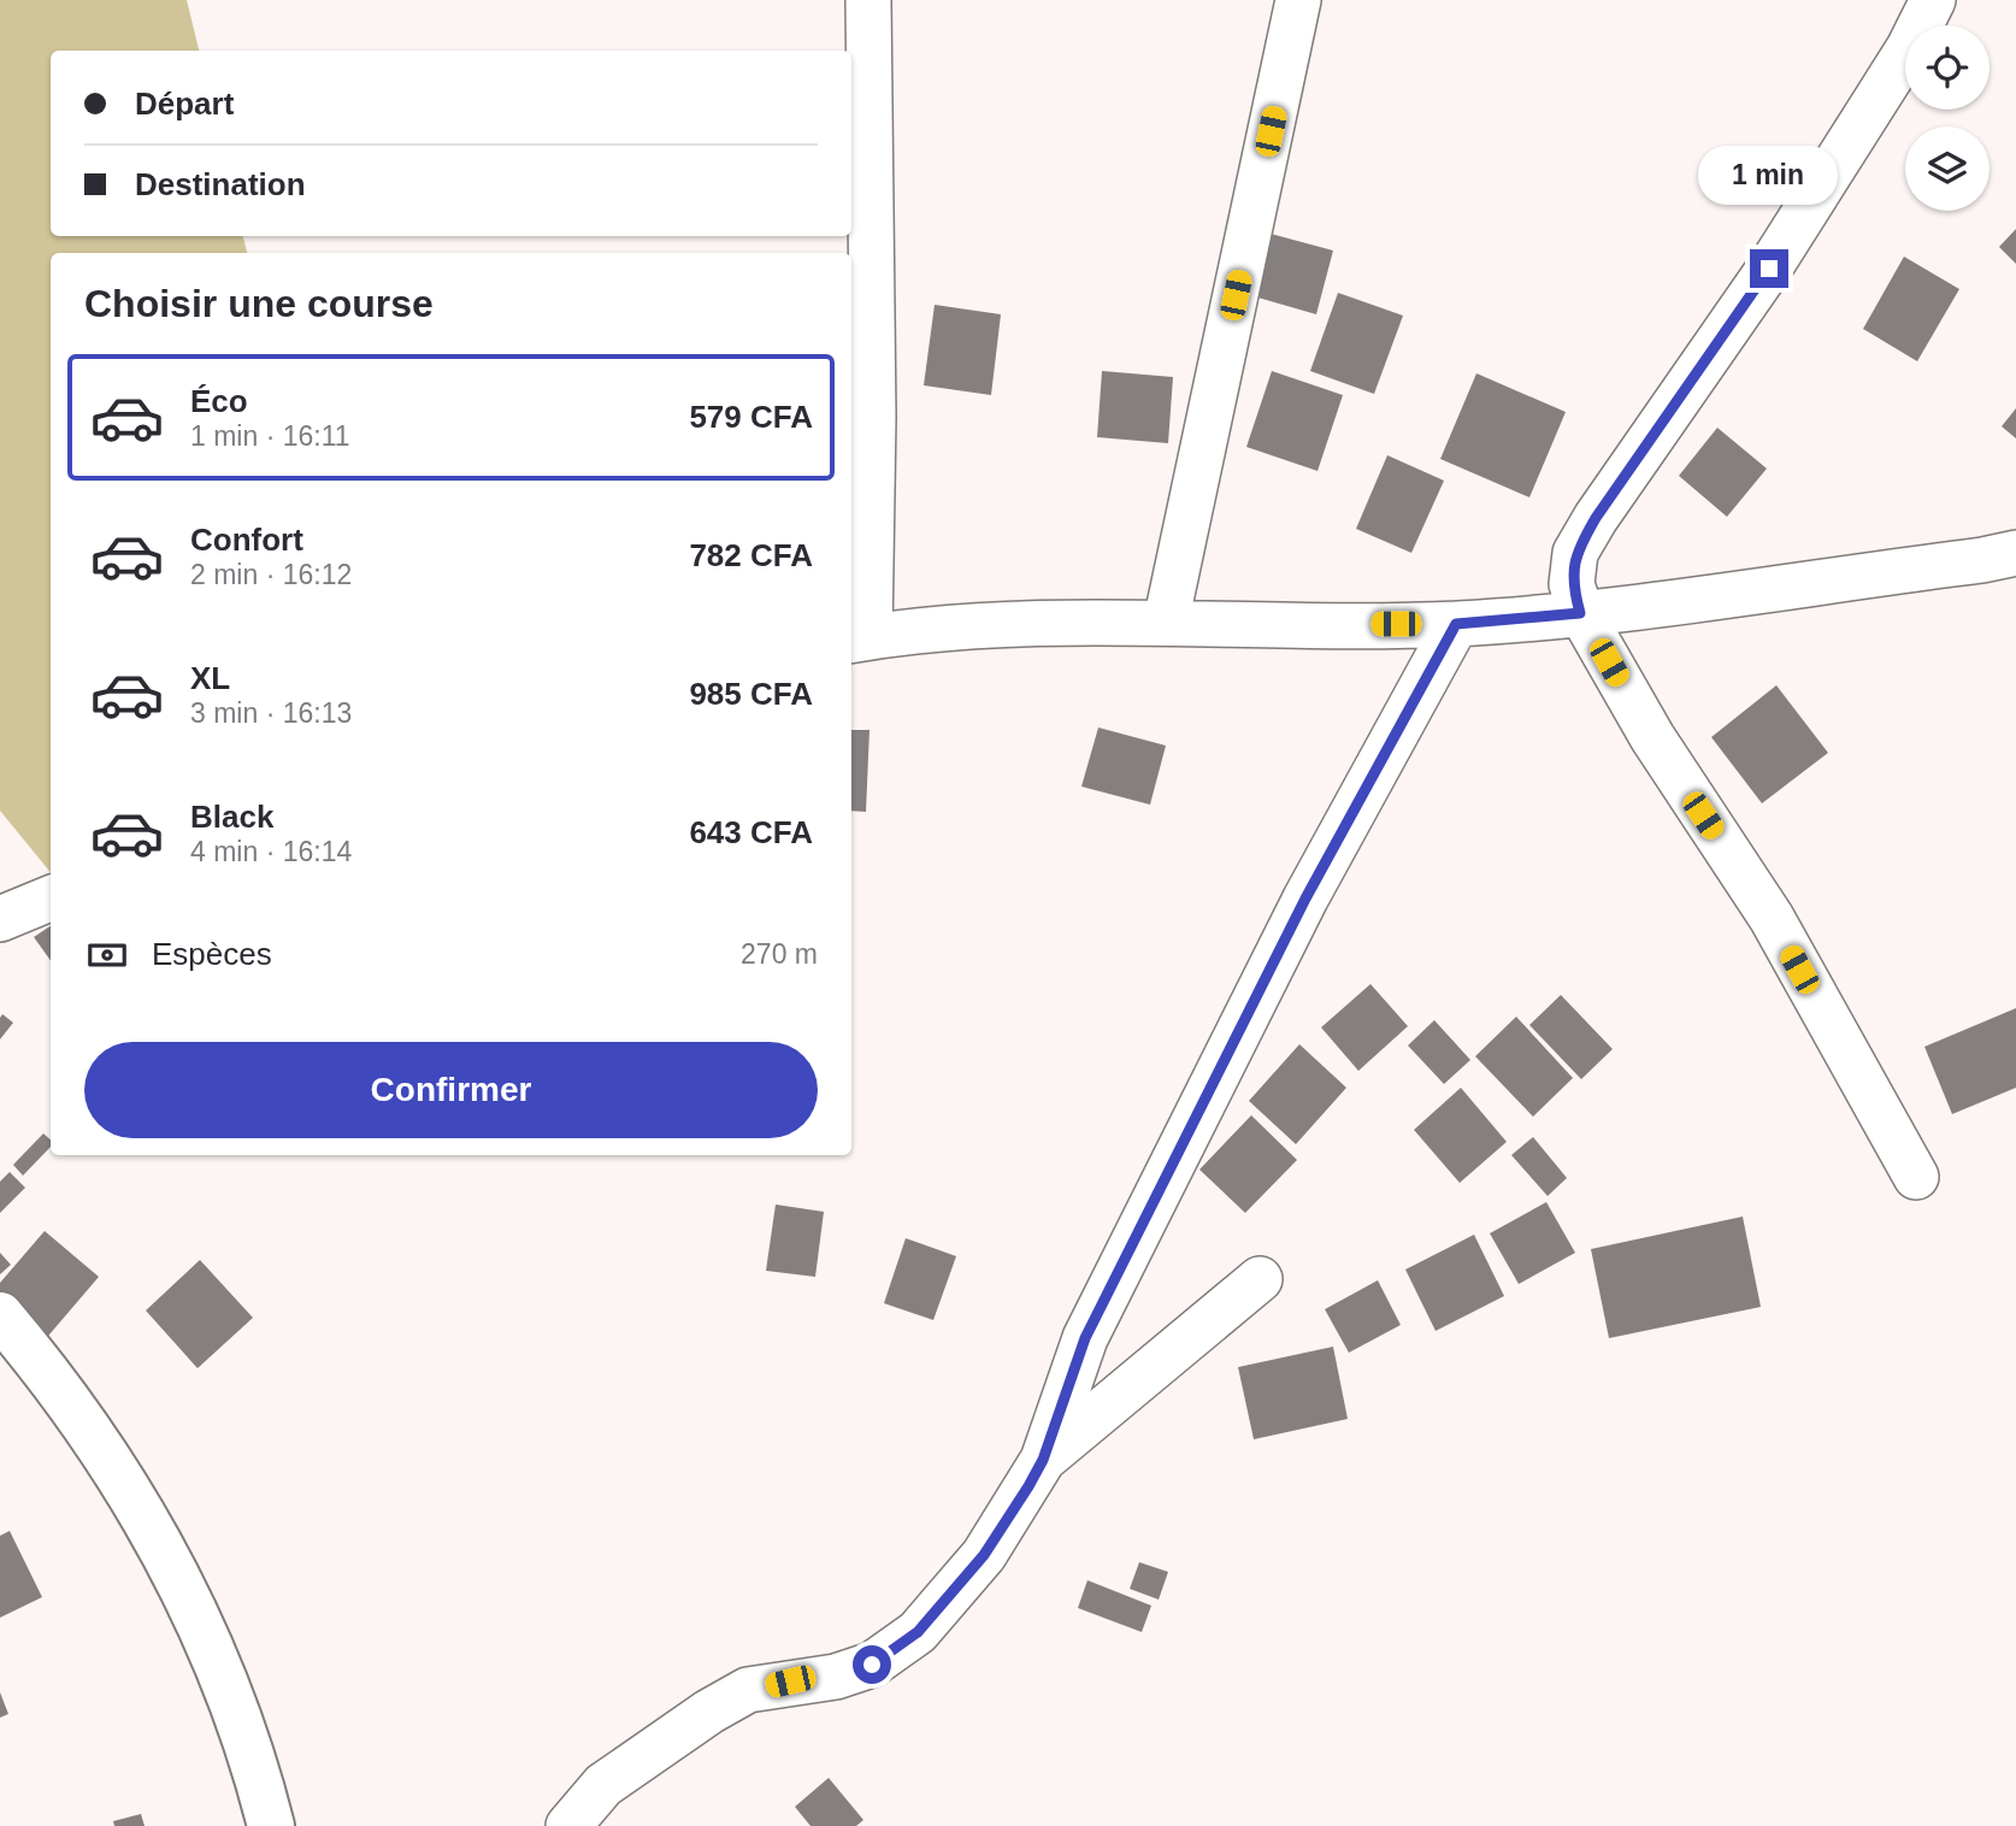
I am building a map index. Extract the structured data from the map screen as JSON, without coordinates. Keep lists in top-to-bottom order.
{
  "page": {
    "banner": ["Départ", "Destination"],
    "bubble": "1 min",
    "heading": "Choisir une course",
    "list": [
      {
        "name": "Éco",
        "note": "1 min · 16:11",
        "value": "579 CFA"
      },
      {
        "name": "Confort",
        "note": "2 min · 16:12",
        "value": "782 CFA"
      },
      {
        "name": "XL",
        "note": "3 min · 16:13",
        "value": "985 CFA"
      },
      {
        "name": "Black",
        "note": "4 min · 16:14",
        "value": "643 CFA"
      }
    ],
    "pay": ["Espèces", "270 m"],
    "buttons": "Confirmer"
  }
}
